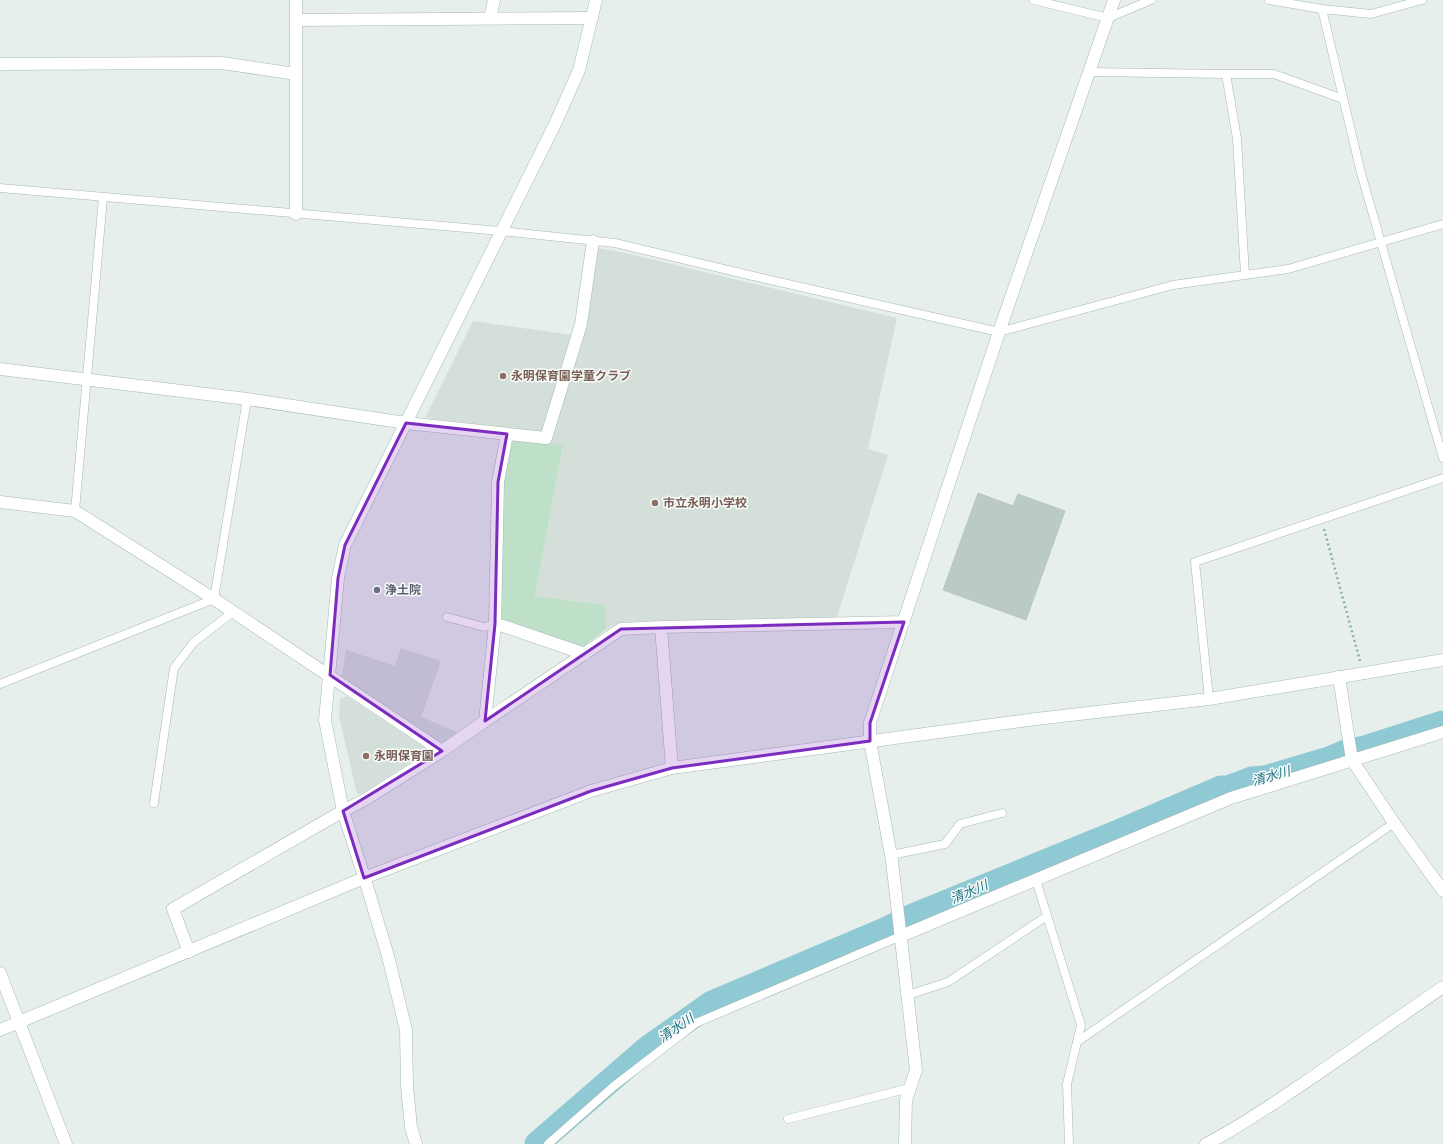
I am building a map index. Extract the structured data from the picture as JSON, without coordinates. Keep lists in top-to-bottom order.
{
  "water": ["清水川"],
  "places": [
    "永明保育園学童クラブ",
    "市立永明小学校",
    "浄土院",
    "永明保育園"
  ]
}
